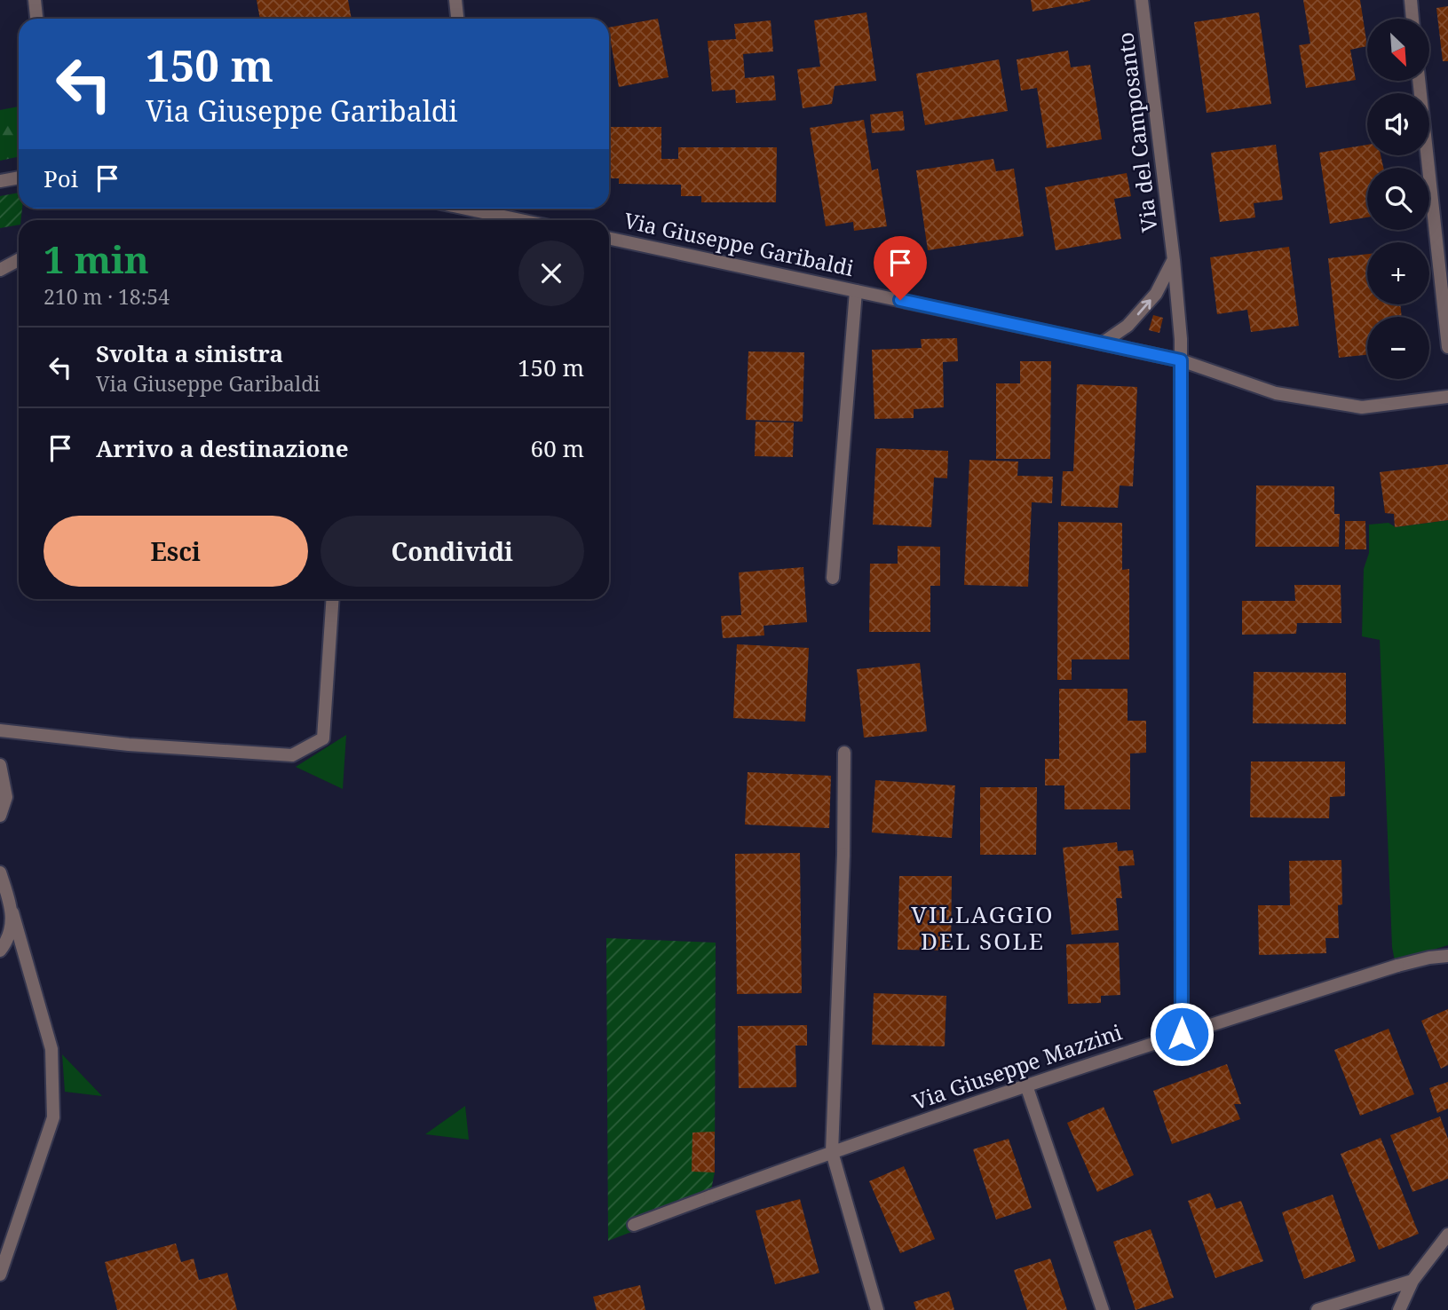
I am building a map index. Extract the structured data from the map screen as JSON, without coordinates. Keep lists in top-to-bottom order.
{
  "streets": {
    "street": ["Via del Camposanto", "Via Giuseppe Garibaldi", "Via Giuseppe Mazzini"]
  },
  "crossings": [
    ["Via del Camposanto", "Via Giuseppe Garibaldi"],
    ["Via del Camposanto", "Via Giuseppe Mazzini"]
  ],
  "districts": ["VILLAGGIO DEL SOLE"],
  "north": "bottom right",
  "page": {
    "map_buttons": ["+", "−"],
    "turn": ["150 m", "Via Giuseppe Garibaldi"],
    "then": "Poi",
    "heading": ["1 min", "210 m · 18:54"],
    "list": [
      {
        "name": "Svolta a sinistra",
        "note": "Via Giuseppe Garibaldi",
        "value": "150 m"
      },
      {
        "name": "Arrivo a destinazione",
        "value": "60 m"
      }
    ],
    "buttons": ["Esci", "Condividi"]
  }
}
